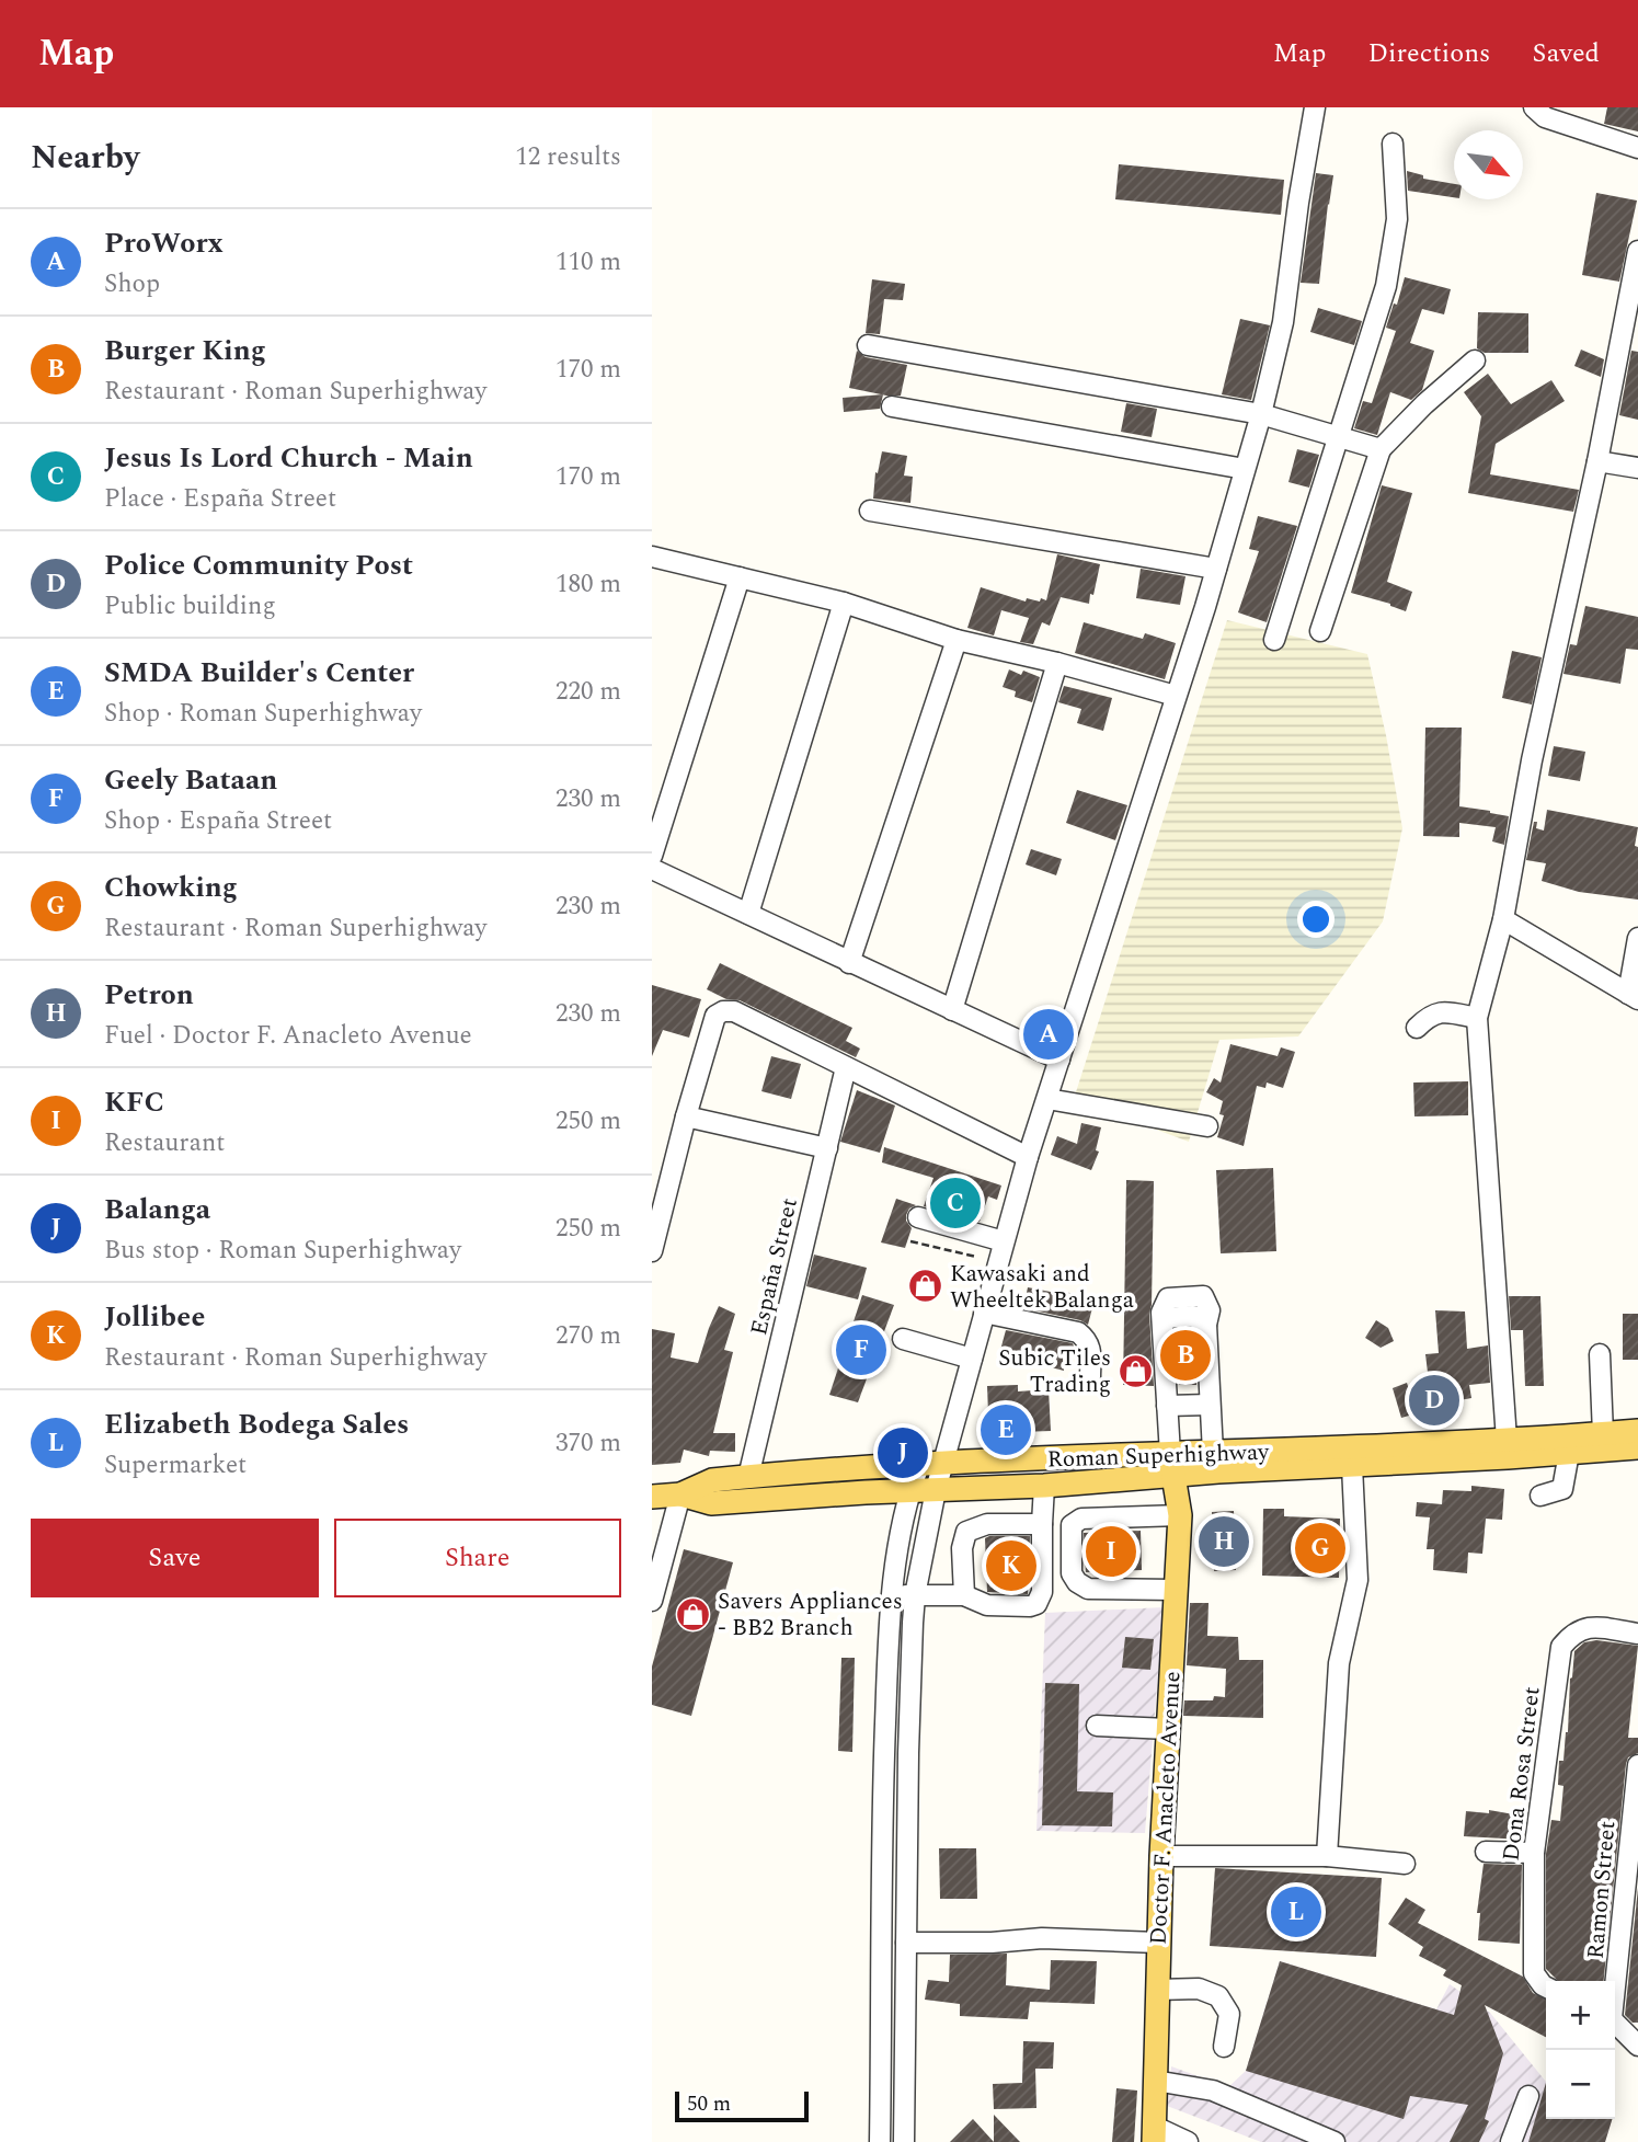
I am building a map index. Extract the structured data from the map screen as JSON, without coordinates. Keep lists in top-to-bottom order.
{
  "streets": {
    "main road": ["Roman Superhighway", "Doctor F. Anacleto Avenue"],
    "street": ["España Street", "Dona Rosa Street", "Ramon Street"]
  },
  "crossings": [
    ["España Street", "Roman Superhighway"],
    ["Roman Superhighway", "Doctor F. Anacleto Avenue"]
  ],
  "places": {
    "shop": ["Kawasaki and Wheeltek Balanga", "Subic Tiles Trading", "Savers Appliances - BB2 Branch"]
  },
  "scale_bar": "50 m",
  "north": "bottom right",
  "page": {
    "header": "Map",
    "nav": ["Map", "Directions", "Saved"],
    "heading": ["Nearby", "12 results"],
    "list": [
      {
        "mark": "A",
        "name": "ProWorx",
        "note": "Shop",
        "value": "110 m"
      },
      {
        "mark": "B",
        "name": "Burger King",
        "note": "Restaurant · Roman Superhighway",
        "value": "170 m"
      },
      {
        "mark": "C",
        "name": "Jesus Is Lord Church - Main",
        "note": "Place · España Street",
        "value": "170 m"
      },
      {
        "mark": "D",
        "name": "Police Community Post",
        "note": "Public building",
        "value": "180 m"
      },
      {
        "mark": "E",
        "name": "SMDA Builder's Center",
        "note": "Shop · Roman Superhighway",
        "value": "220 m"
      },
      {
        "mark": "F",
        "name": "Geely Bataan",
        "note": "Shop · España Street",
        "value": "230 m"
      },
      {
        "mark": "G",
        "name": "Chowking",
        "note": "Restaurant · Roman Superhighway",
        "value": "230 m"
      },
      {
        "mark": "H",
        "name": "Petron",
        "note": "Fuel · Doctor F. Anacleto Avenue",
        "value": "230 m"
      },
      {
        "mark": "I",
        "name": "KFC",
        "note": "Restaurant",
        "value": "250 m"
      },
      {
        "mark": "J",
        "name": "Balanga",
        "note": "Bus stop · Roman Superhighway",
        "value": "250 m"
      },
      {
        "mark": "K",
        "name": "Jollibee",
        "note": "Restaurant · Roman Superhighway",
        "value": "270 m"
      },
      {
        "mark": "L",
        "name": "Elizabeth Bodega Sales",
        "note": "Supermarket",
        "value": "370 m"
      }
    ],
    "pins": [
      "A",
      "C",
      "F",
      "B",
      "D",
      "E",
      "J",
      "H",
      "G",
      "I",
      "K",
      "L"
    ],
    "buttons": ["Save", "Share"],
    "map_buttons": ["+", "−"],
    "scale": "50 m"
  }
}
